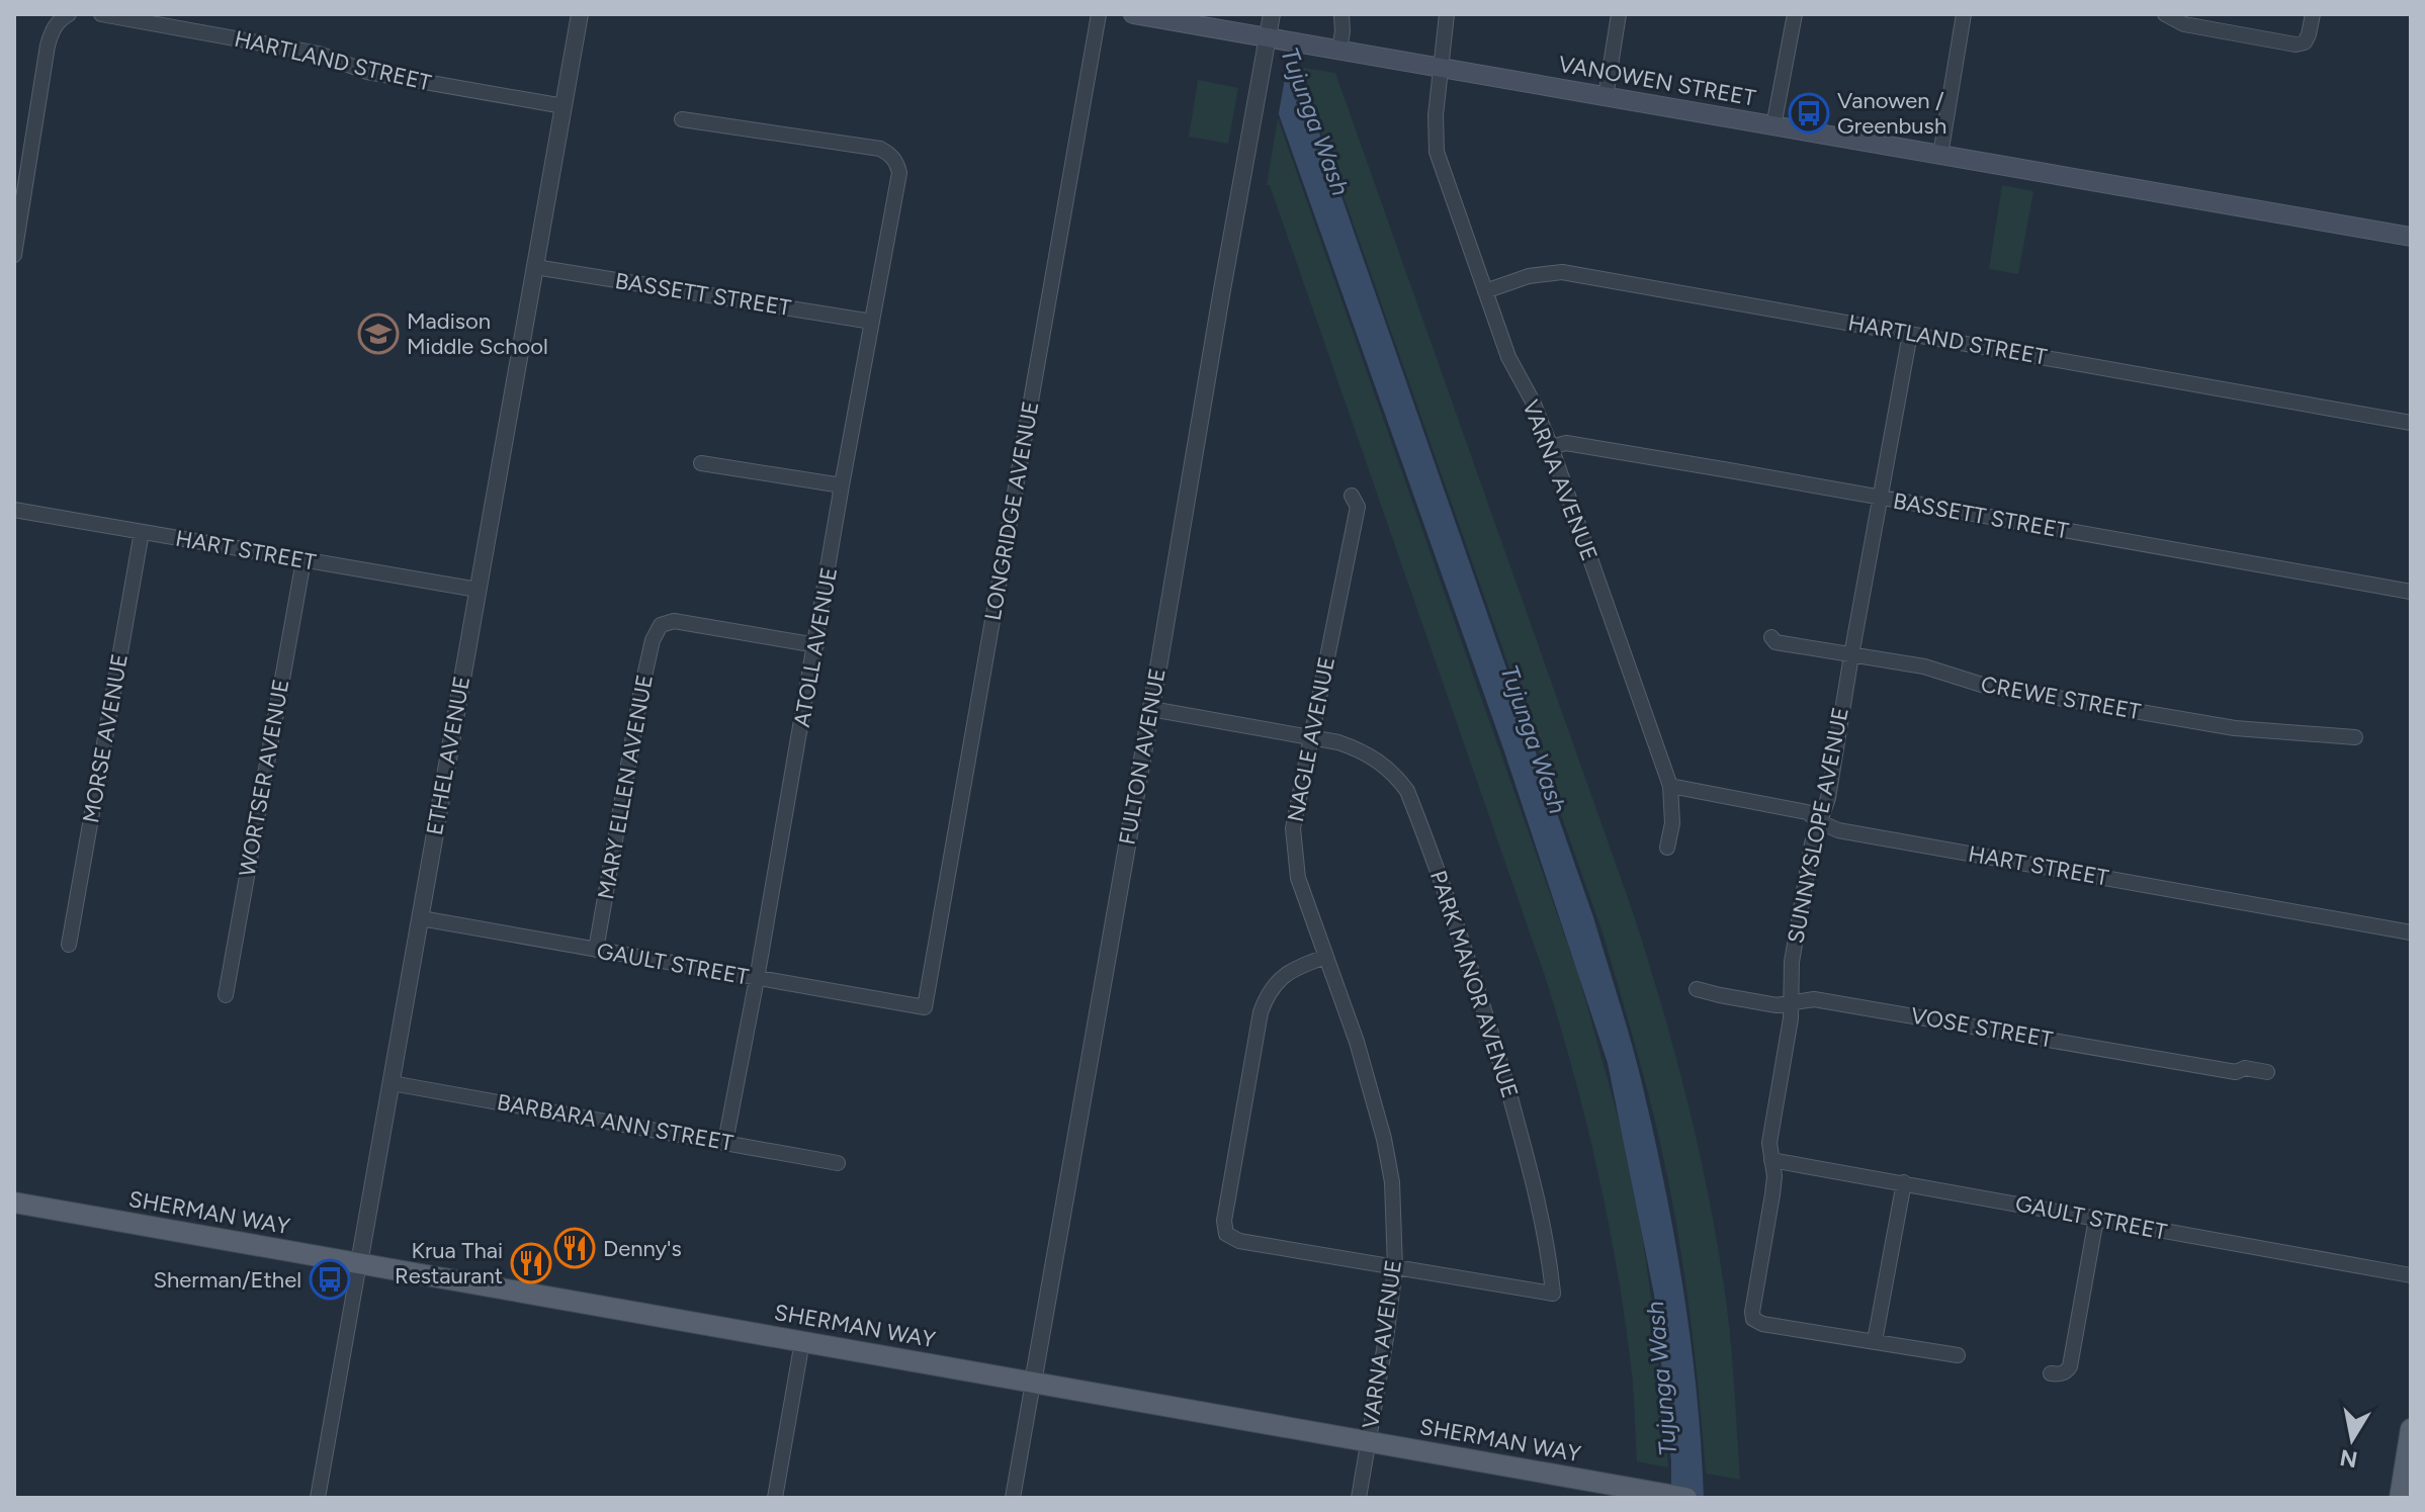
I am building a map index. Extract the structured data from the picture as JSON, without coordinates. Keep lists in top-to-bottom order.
{
  "streets": {
    "main road": ["VANOWEN STREET", "SHERMAN WAY"],
    "street": [
      "HARTLAND STREET",
      "BASSETT STREET",
      "VARNA AVENUE",
      "LONGRIDGE AVENUE",
      "HART STREET",
      "ATOLL AVENUE",
      "CREWE STREET",
      "MORSE AVENUE",
      "NAGLE AVENUE",
      "ETHEL AVENUE",
      "FULTON AVENUE",
      "WORTSER AVENUE",
      "MARY ELLEN AVENUE",
      "SUNNYSLOPE AVENUE",
      "GAULT STREET",
      "PARK MANOR AVENUE",
      "VOSE STREET",
      "BARBARA ANN STREET"
    ]
  },
  "crossings": [
    ["HARTLAND STREET", "VARNA AVENUE"],
    ["HARTLAND STREET", "ETHEL AVENUE"],
    ["HARTLAND STREET", "SUNNYSLOPE AVENUE"],
    ["VANOWEN STREET", "VARNA AVENUE"],
    ["VANOWEN STREET", "FULTON AVENUE"],
    ["BASSETT STREET", "VARNA AVENUE"],
    ["BASSETT STREET", "ATOLL AVENUE"],
    ["BASSETT STREET", "ETHEL AVENUE"],
    ["BASSETT STREET", "SUNNYSLOPE AVENUE"],
    ["VARNA AVENUE", "HART STREET"],
    ["VARNA AVENUE", "NAGLE AVENUE"],
    ["VARNA AVENUE", "PARK MANOR AVENUE"],
    ["VARNA AVENUE", "SHERMAN WAY"],
    ["LONGRIDGE AVENUE", "GAULT STREET"],
    ["HART STREET", "MORSE AVENUE"],
    ["HART STREET", "ETHEL AVENUE"],
    ["HART STREET", "WORTSER AVENUE"],
    ["HART STREET", "SUNNYSLOPE AVENUE"],
    ["ATOLL AVENUE", "MARY ELLEN AVENUE"],
    ["ATOLL AVENUE", "GAULT STREET"],
    ["ATOLL AVENUE", "BARBARA ANN STREET"],
    ["CREWE STREET", "SUNNYSLOPE AVENUE"],
    ["NAGLE AVENUE", "PARK MANOR AVENUE"],
    ["ETHEL AVENUE", "GAULT STREET"],
    ["ETHEL AVENUE", "BARBARA ANN STREET"],
    ["ETHEL AVENUE", "SHERMAN WAY"],
    ["FULTON AVENUE", "SHERMAN WAY"],
    ["MARY ELLEN AVENUE", "GAULT STREET"],
    ["SUNNYSLOPE AVENUE", "GAULT STREET"],
    ["SUNNYSLOPE AVENUE", "VOSE STREET"]
  ],
  "water": ["Tujunga Wash"],
  "places": {
    "bus stop": ["Vanowen / Greenbush", "Sherman/Ethel"],
    "school or university": ["Madison Middle School"],
    "restaurant": ["Denny's", "Krua Thai Restaurant"]
  },
  "north": "bottom"
}
